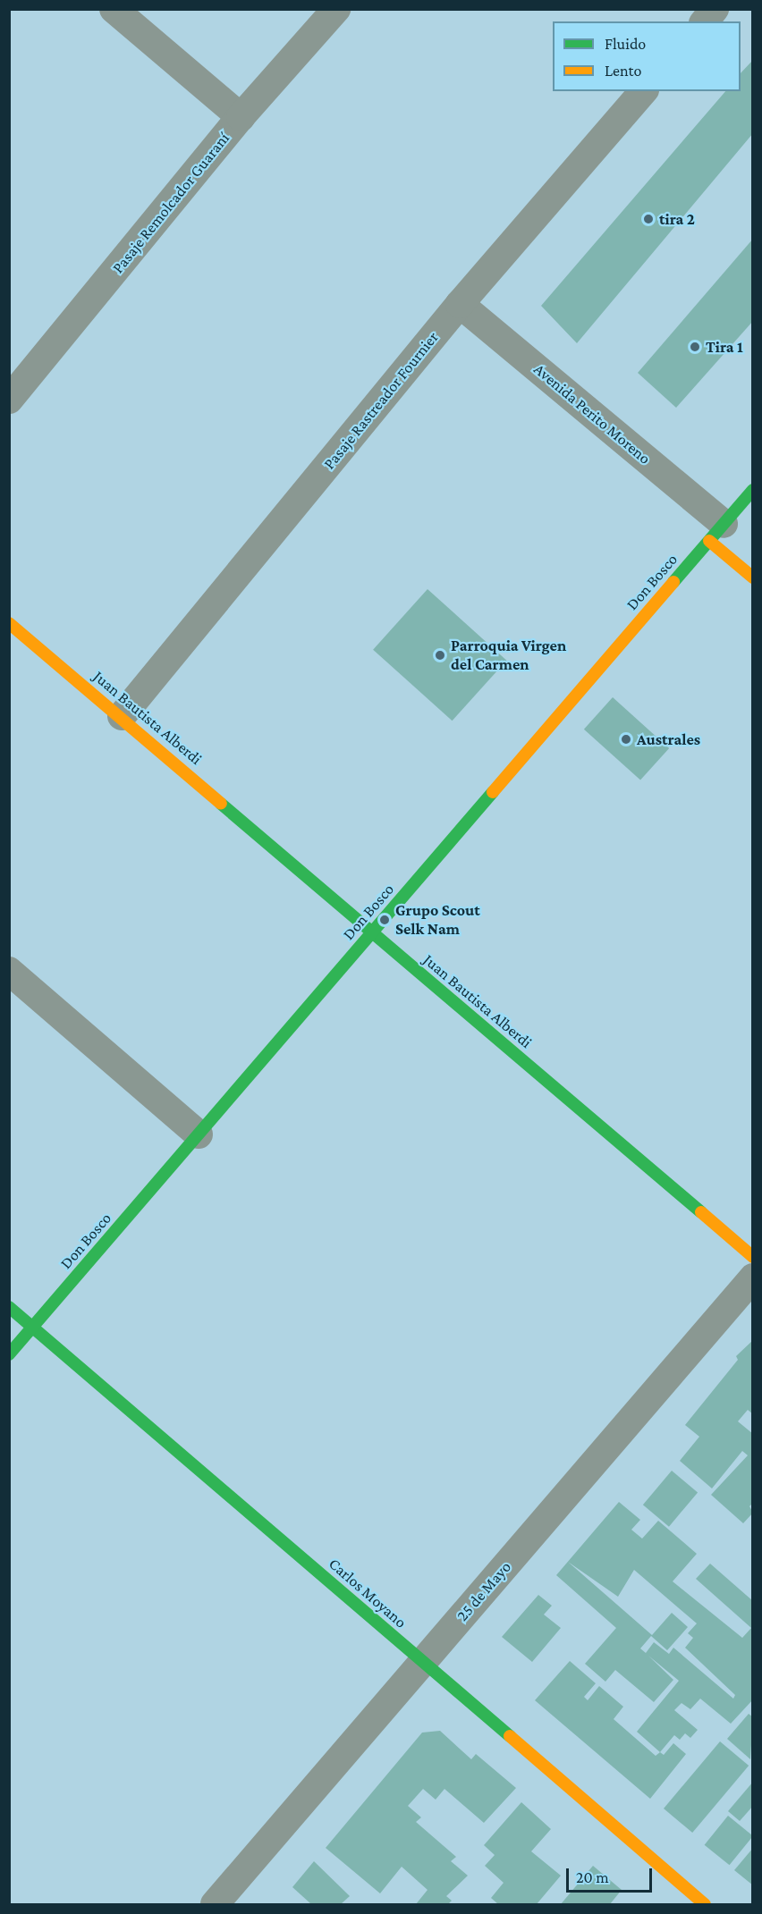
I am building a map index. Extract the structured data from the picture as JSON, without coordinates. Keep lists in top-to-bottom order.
{
  "streets": {
    "street": [
      "Pasaje Remolcador Guaraní",
      "Pasaje Rastreador Fournier",
      "Avenida Perito Moreno",
      "Don Bosco",
      "Juan Bautista Alberdi",
      "25 de Mayo",
      "Carlos Moyano"
    ]
  },
  "crossings": [
    ["Pasaje Rastreador Fournier", "Avenida Perito Moreno"],
    ["Pasaje Rastreador Fournier", "Juan Bautista Alberdi"],
    ["Avenida Perito Moreno", "Don Bosco"],
    ["Don Bosco", "Juan Bautista Alberdi"],
    ["Don Bosco", "Carlos Moyano"],
    ["25 de Mayo", "Carlos Moyano"]
  ],
  "places": [
    "tira 2",
    "Tira 1",
    "Parroquia Virgen del Carmen",
    "Australes",
    "Grupo Scout Selk Nam"
  ],
  "legend": ["Fluido", "Lento"],
  "scale_bar": "20 m"
}
